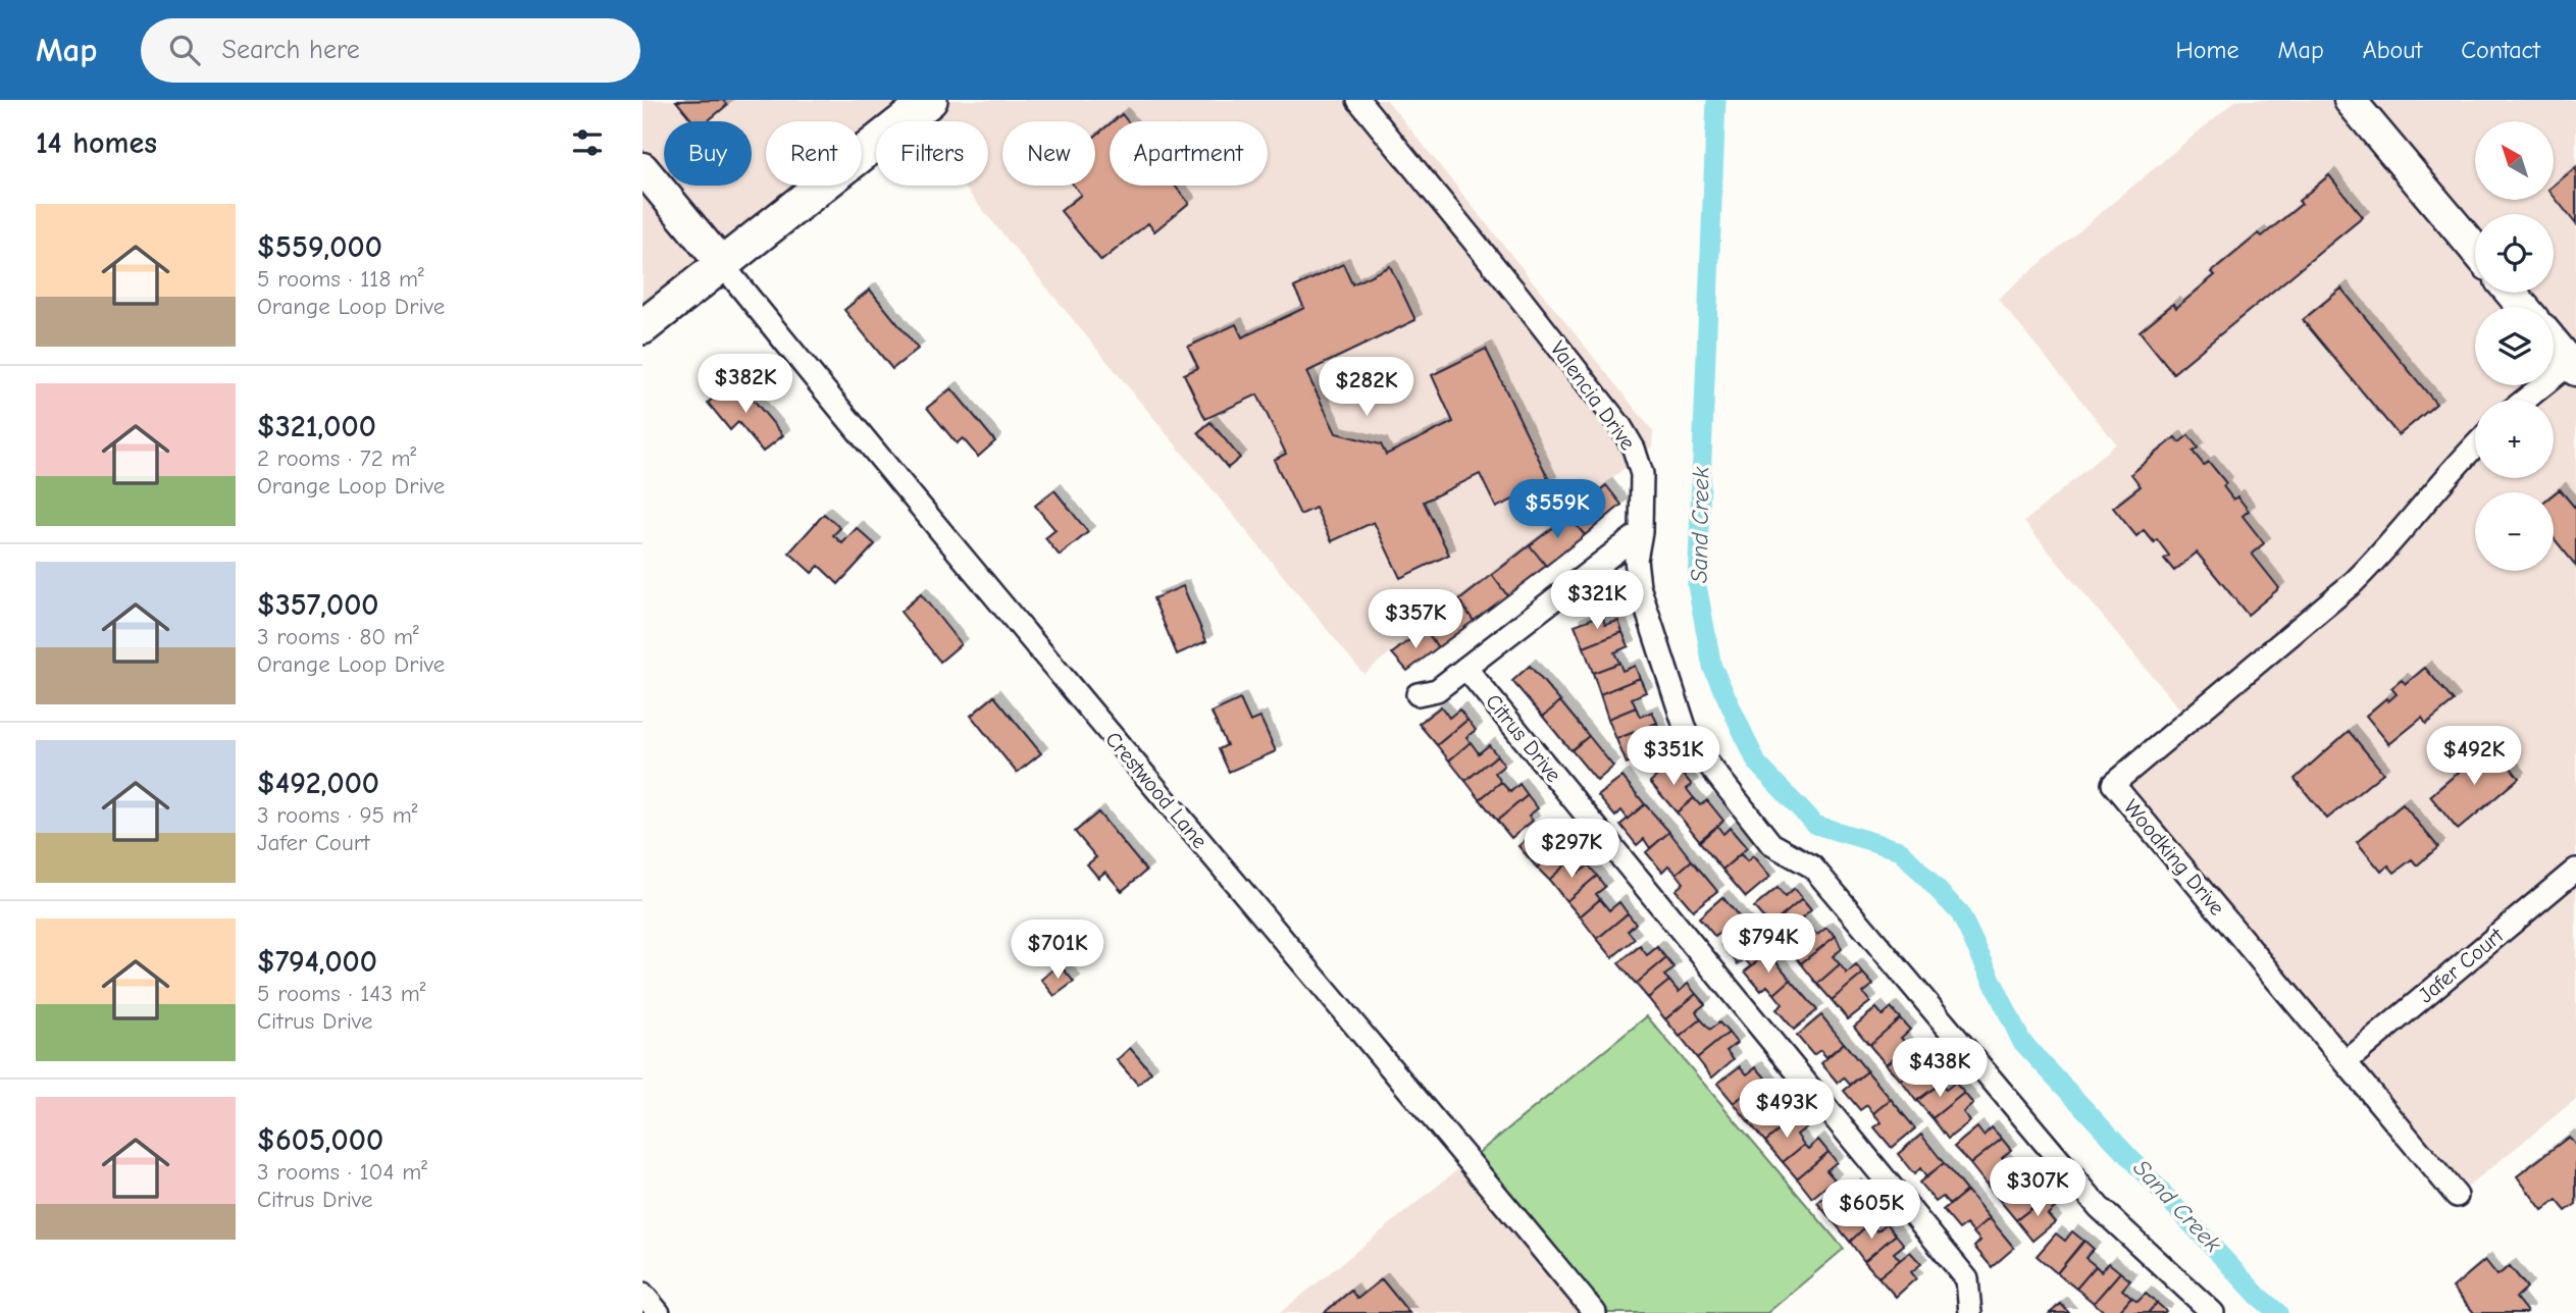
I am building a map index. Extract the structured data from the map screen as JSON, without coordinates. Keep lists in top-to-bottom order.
{
  "streets": {
    "street": [
      "Valencia Drive",
      "Citrus Drive",
      "Crestwood Lane",
      "Woodking Drive",
      "Jafer Court"
    ]
  },
  "crossings": [
    ["Woodking Drive", "Jafer Court"]
  ],
  "water": ["Sand Creek"],
  "north": "top left",
  "page": {
    "header": "Map",
    "search": "Search here",
    "nav": [
      "Home",
      "Map",
      "About",
      "Contact"
    ],
    "heading": "14 homes",
    "map_buttons": ["+", "−"],
    "chip": [
      "Buy",
      "Rent",
      "Filters",
      "New",
      "Apartment"
    ],
    "list": [
      {
        "name": "$559,000",
        "note": "5 rooms · 118 m² · Orange Loop Drive"
      },
      {
        "name": "$321,000",
        "note": "2 rooms · 72 m² · Orange Loop Drive"
      },
      {
        "name": "$357,000",
        "note": "3 rooms · 80 m² · Orange Loop Drive"
      },
      {
        "name": "$492,000",
        "note": "3 rooms · 95 m² · Jafer Court"
      },
      {
        "name": "$794,000",
        "note": "5 rooms · 143 m² · Citrus Drive"
      },
      {
        "name": "$605,000",
        "note": "3 rooms · 104 m² · Citrus Drive"
      }
    ],
    "price": [
      "$382K",
      "$282K",
      "$559K",
      "$321K",
      "$357K",
      "$351K",
      "$492K",
      "$297K",
      "$794K",
      "$701K",
      "$438K",
      "$493K",
      "$307K",
      "$605K"
    ]
  }
}
